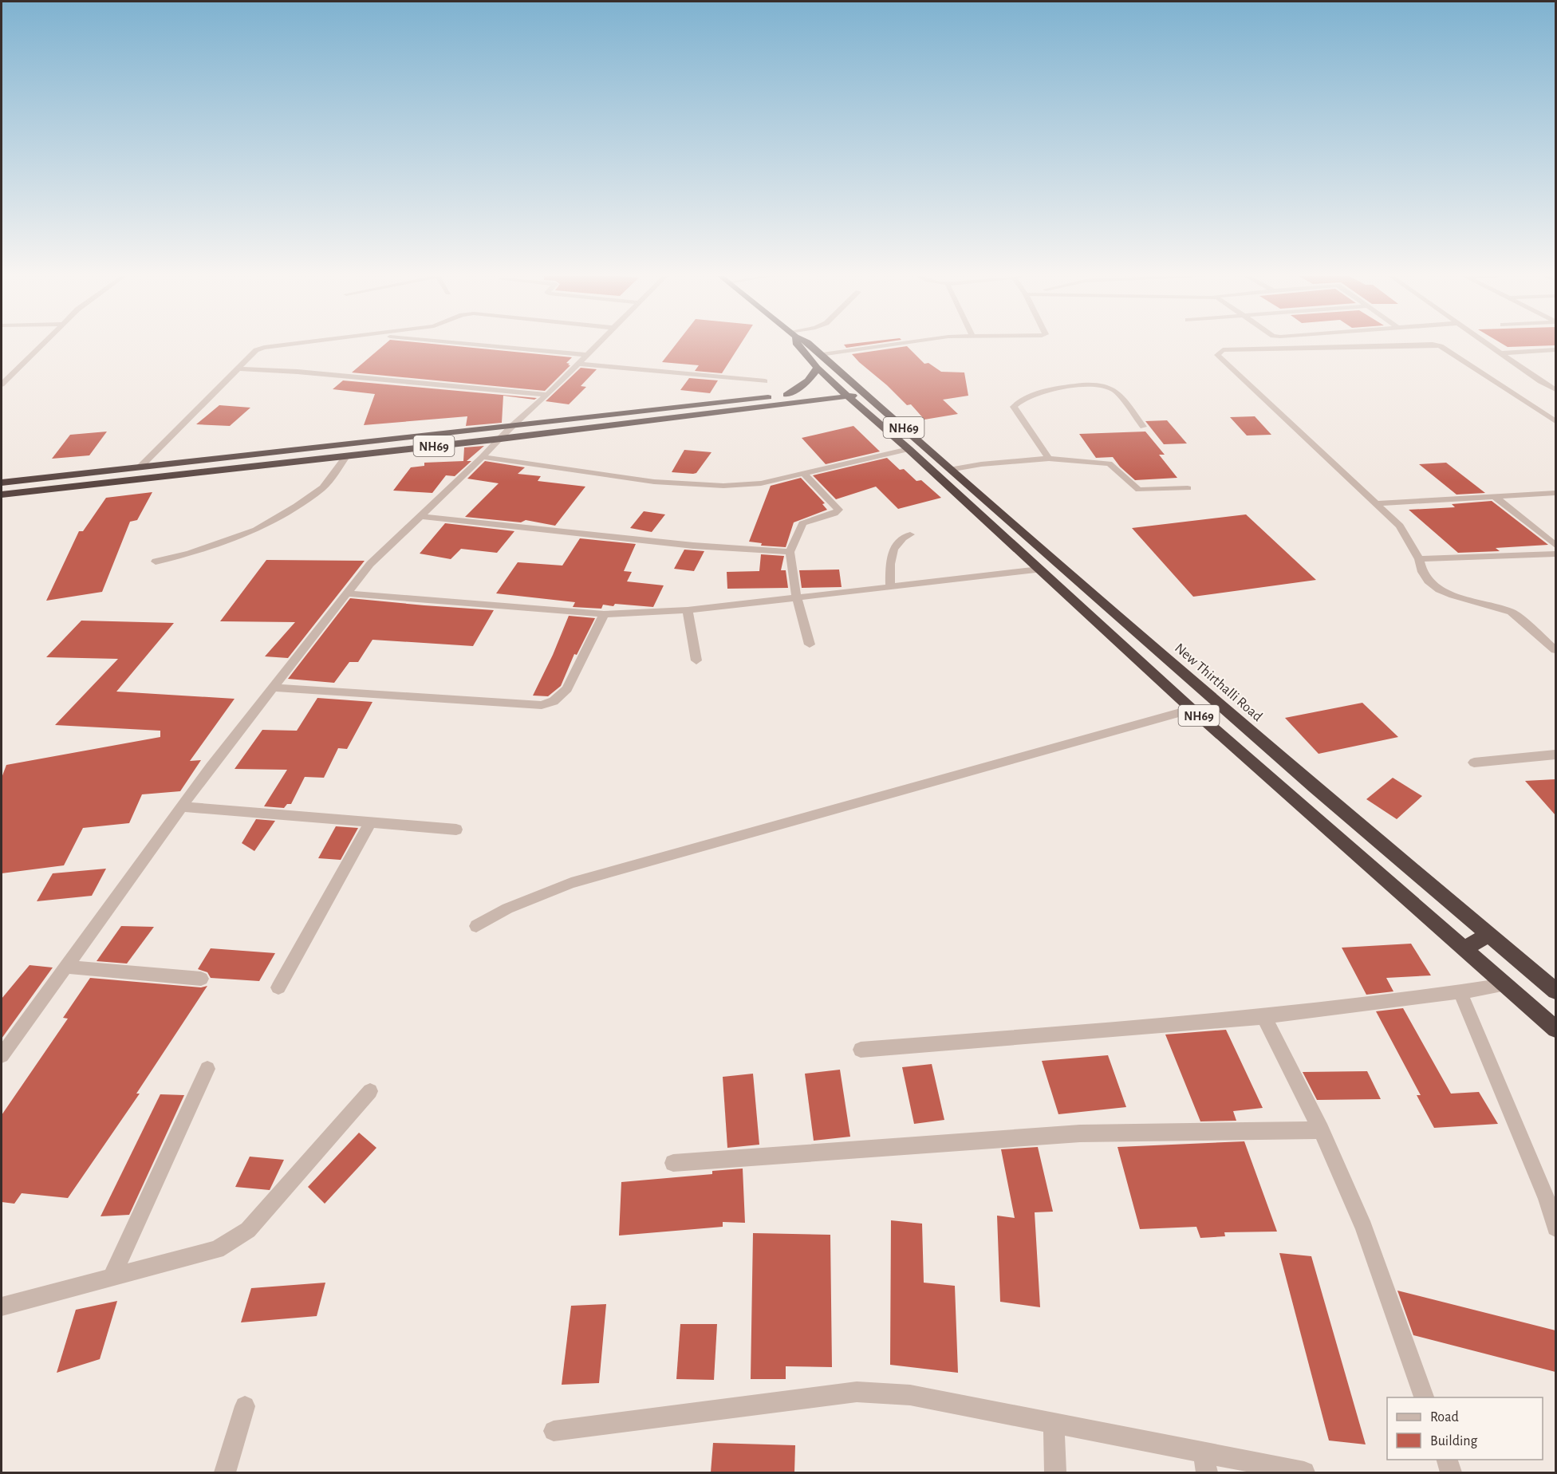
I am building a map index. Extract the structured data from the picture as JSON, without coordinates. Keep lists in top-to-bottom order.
{
  "streets": {
    "highway": ["NH69", "New Thirthalli Road"]
  },
  "crossings": [
    ["NH69", "New Thirthalli Road"]
  ],
  "legend": ["Road", "Building"]
}
